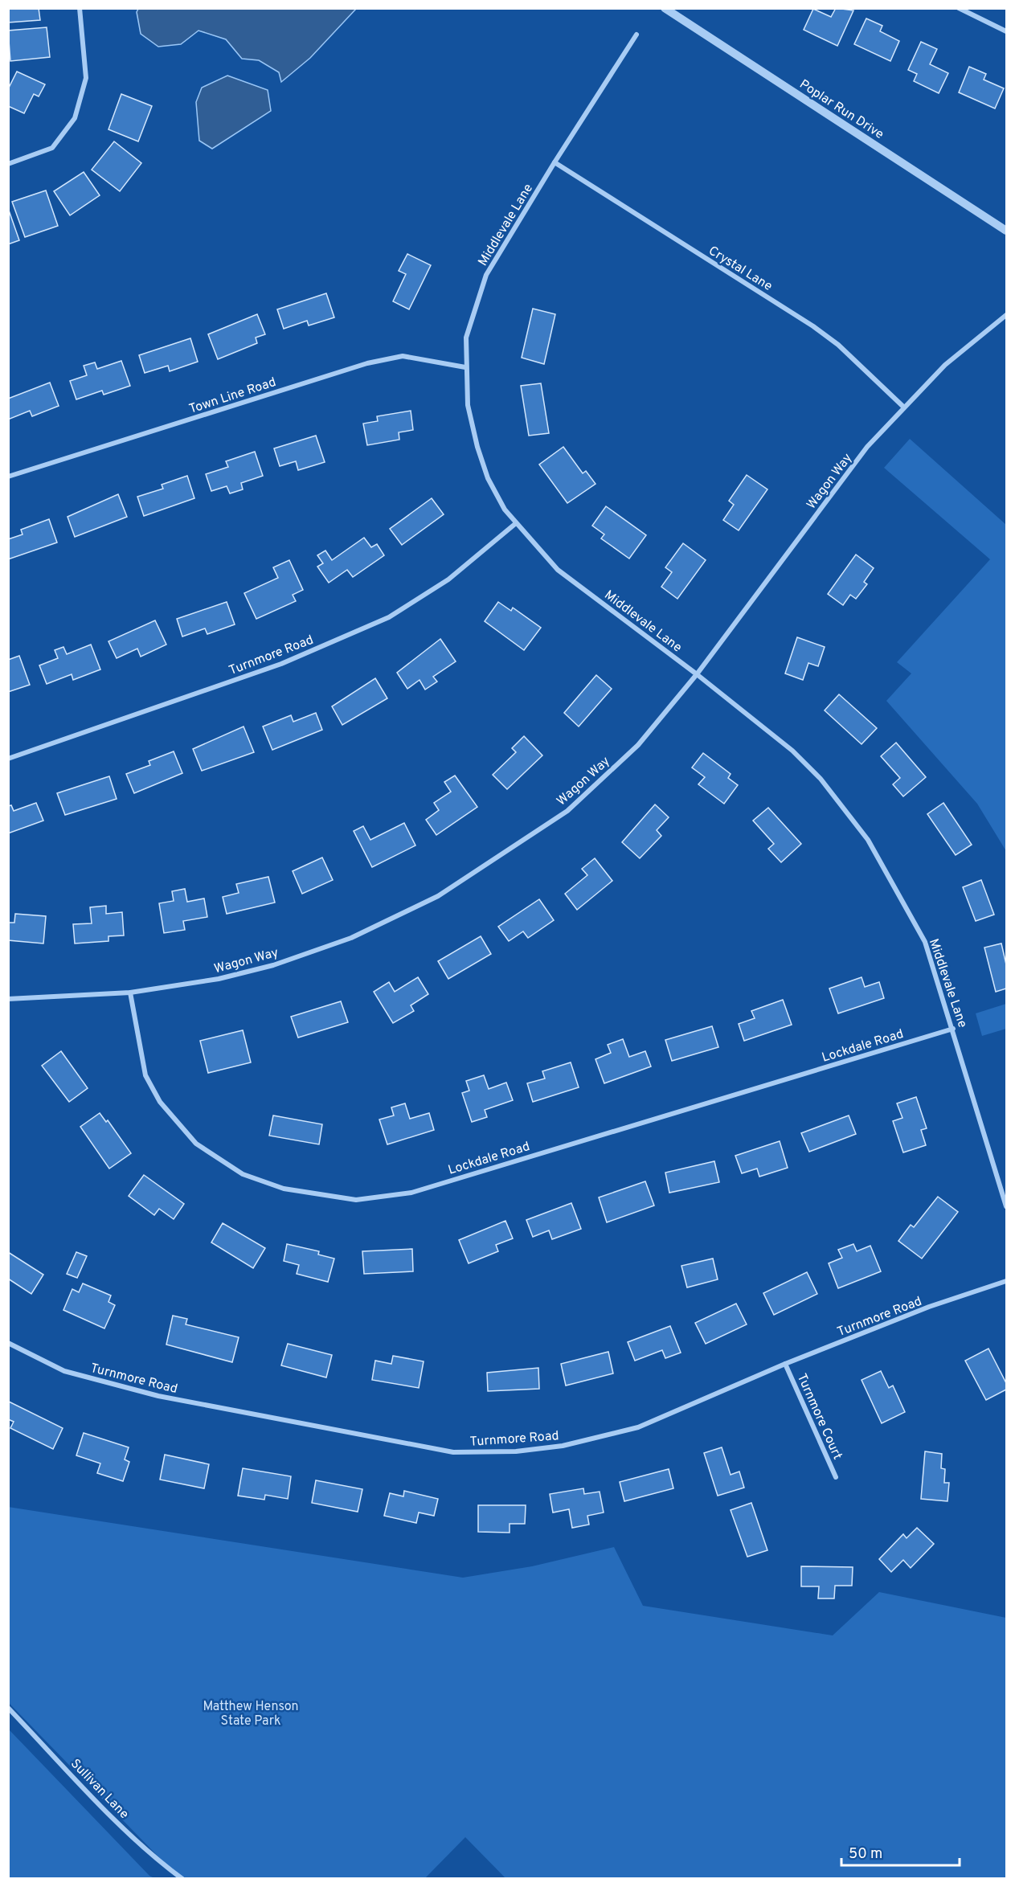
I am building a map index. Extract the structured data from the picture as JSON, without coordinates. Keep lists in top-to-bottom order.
{
  "streets": {
    "street": [
      "Poplar Run Drive",
      "Middlevale Lane",
      "Crystal Lane",
      "Town Line Road",
      "Wagon Way",
      "Turnmore Road",
      "Lockdale Road",
      "Turnmore Court",
      "Sullivan Lane"
    ]
  },
  "crossings": [
    ["Middlevale Lane", "Crystal Lane"],
    ["Middlevale Lane", "Town Line Road"],
    ["Middlevale Lane", "Wagon Way"],
    ["Middlevale Lane", "Turnmore Road"],
    ["Middlevale Lane", "Lockdale Road"],
    ["Crystal Lane", "Wagon Way"],
    ["Wagon Way", "Lockdale Road"],
    ["Turnmore Road", "Turnmore Court"]
  ],
  "parks": ["Matthew Henson State Park"],
  "scale_bar": "50 m"
}
